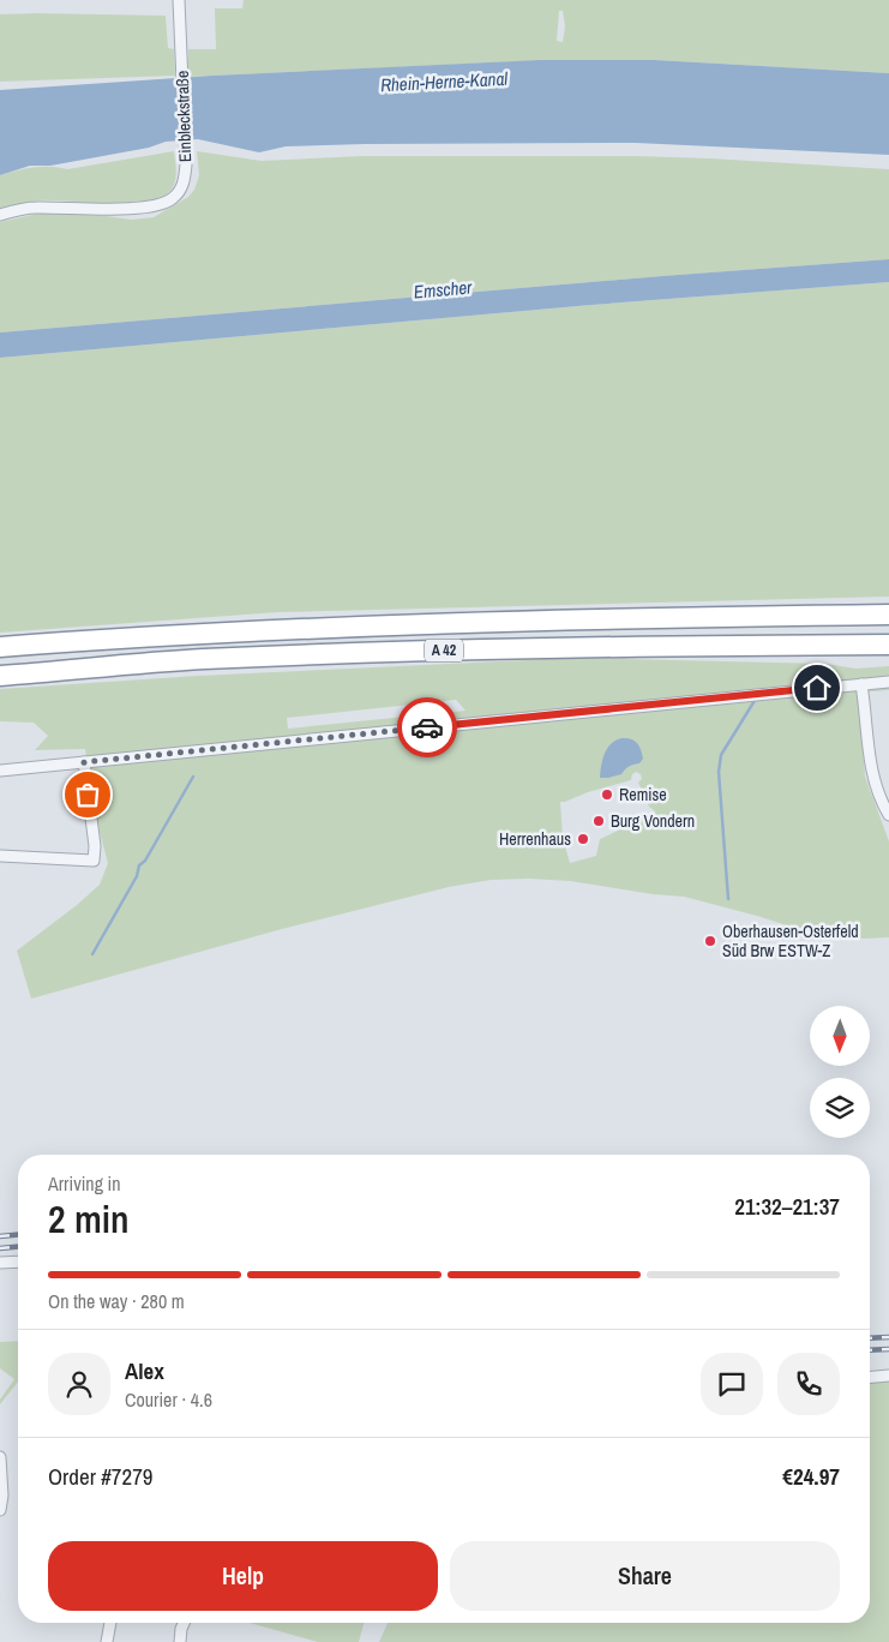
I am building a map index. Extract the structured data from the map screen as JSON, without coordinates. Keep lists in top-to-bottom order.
{
  "streets": {
    "highway": ["A 42"],
    "street": ["Einbleckstraße"]
  },
  "water": ["Rhein-Herne-Kanal", "Emscher"],
  "places": [
    "Remise",
    "Burg Vondern",
    "Herrenhaus",
    "Oberhausen-Osterfeld Süd Brw ESTW-Z"
  ],
  "north": "bottom",
  "page": {
    "heading": ["2 min", "Arriving in", "21:32–21:37"],
    "panel": [
      "Alex",
      "Courier · 4.6",
      "Order #7279",
      "€24.97"
    ],
    "bar": "On the way · 280 m",
    "buttons": ["Help", "Share"]
  }
}
